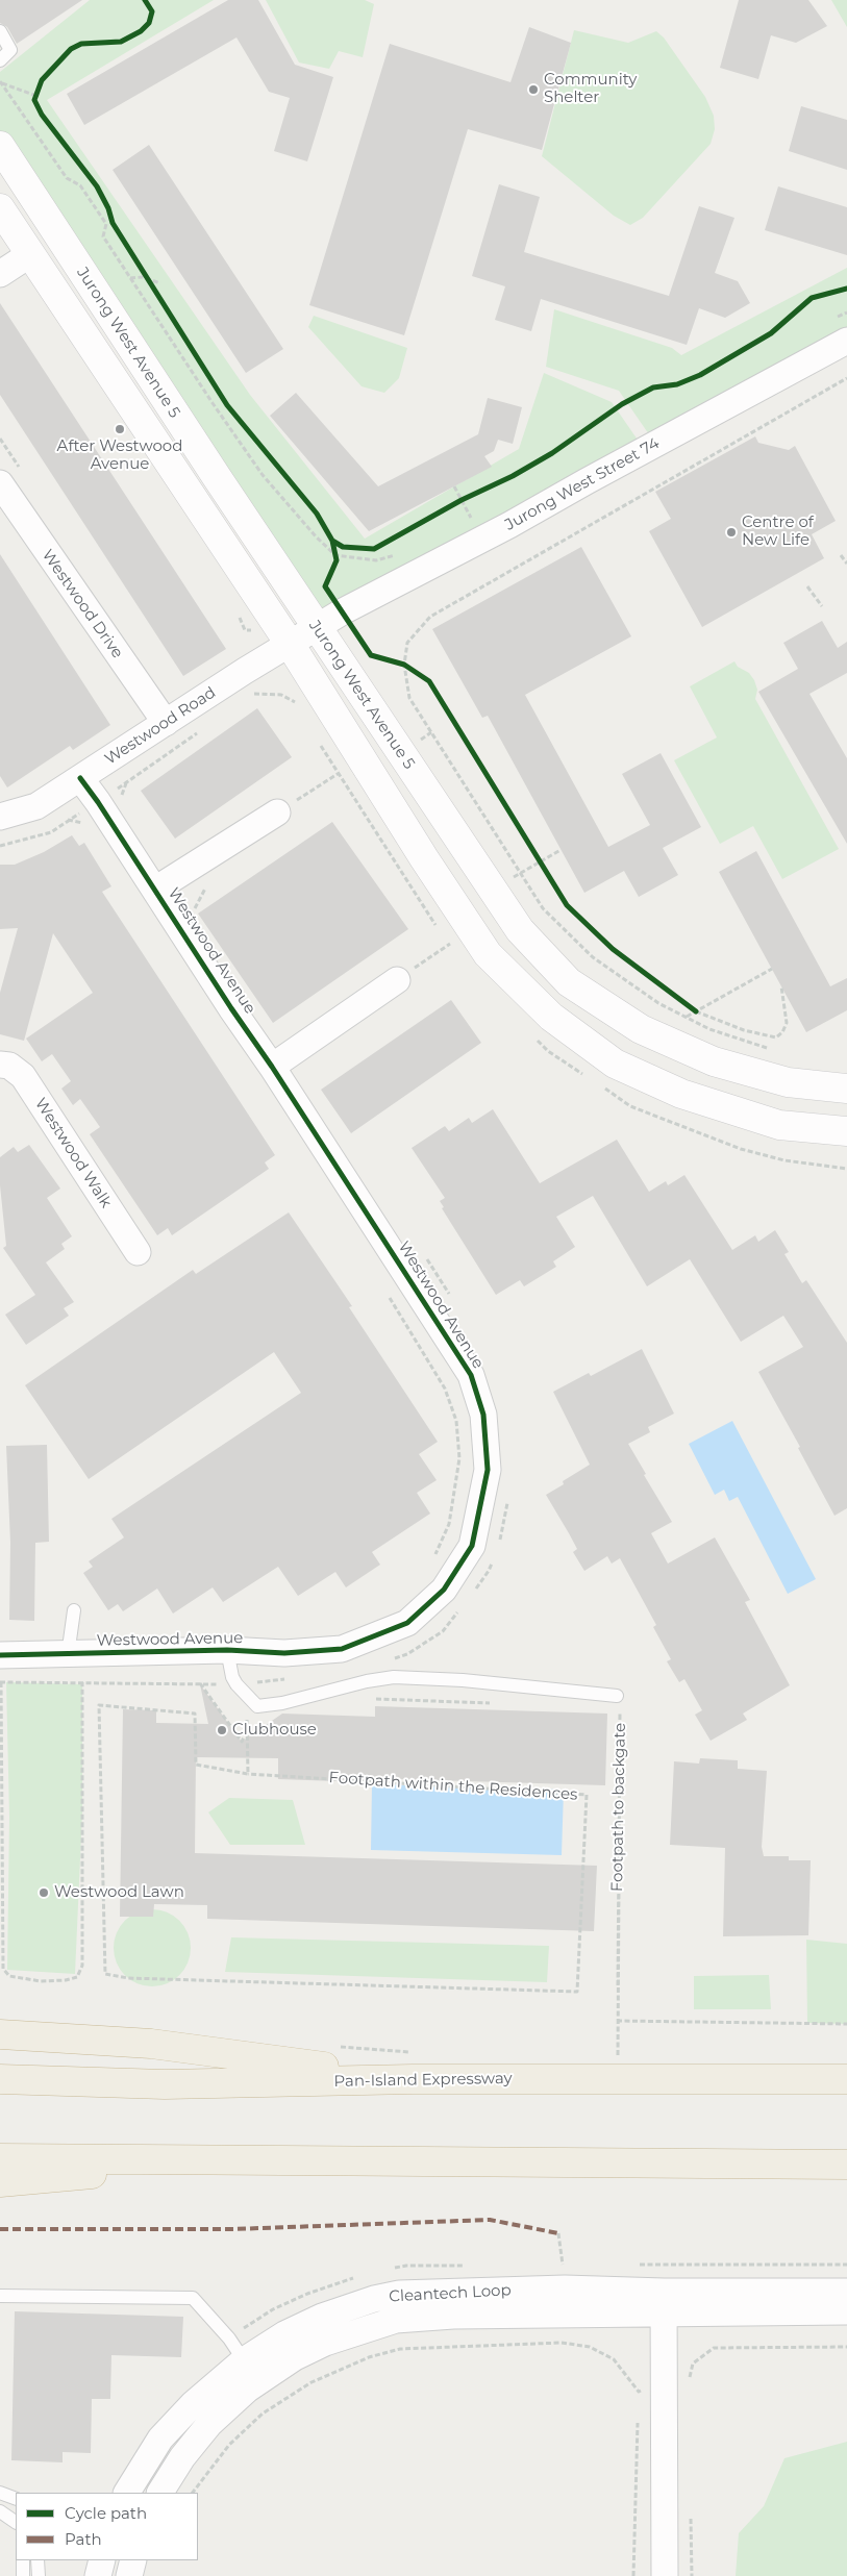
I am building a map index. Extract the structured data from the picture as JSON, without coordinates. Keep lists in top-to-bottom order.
{
  "streets": {
    "highway": ["Pan-Island Expressway"],
    "street": [
      "Jurong West Avenue 5",
      "Jurong West Street 74",
      "Westwood Drive",
      "Westwood Road",
      "Westwood Avenue",
      "Westwood Walk",
      "Cleantech Loop"
    ],
    "path": ["Footpath within the Residences", "Footpath to backgate"]
  },
  "crossings": [
    ["Jurong West Avenue 5", "Jurong West Street 74"],
    ["Jurong West Avenue 5", "Westwood Road"],
    ["Jurong West Street 74", "Westwood Road"],
    ["Westwood Drive", "Westwood Road"],
    ["Westwood Road", "Westwood Avenue"]
  ],
  "places": [
    "Community Shelter",
    "After Westwood Avenue",
    "Centre of New Life",
    "Clubhouse",
    "Westwood Lawn"
  ],
  "legend": ["Cycle path", "Path"]
}
